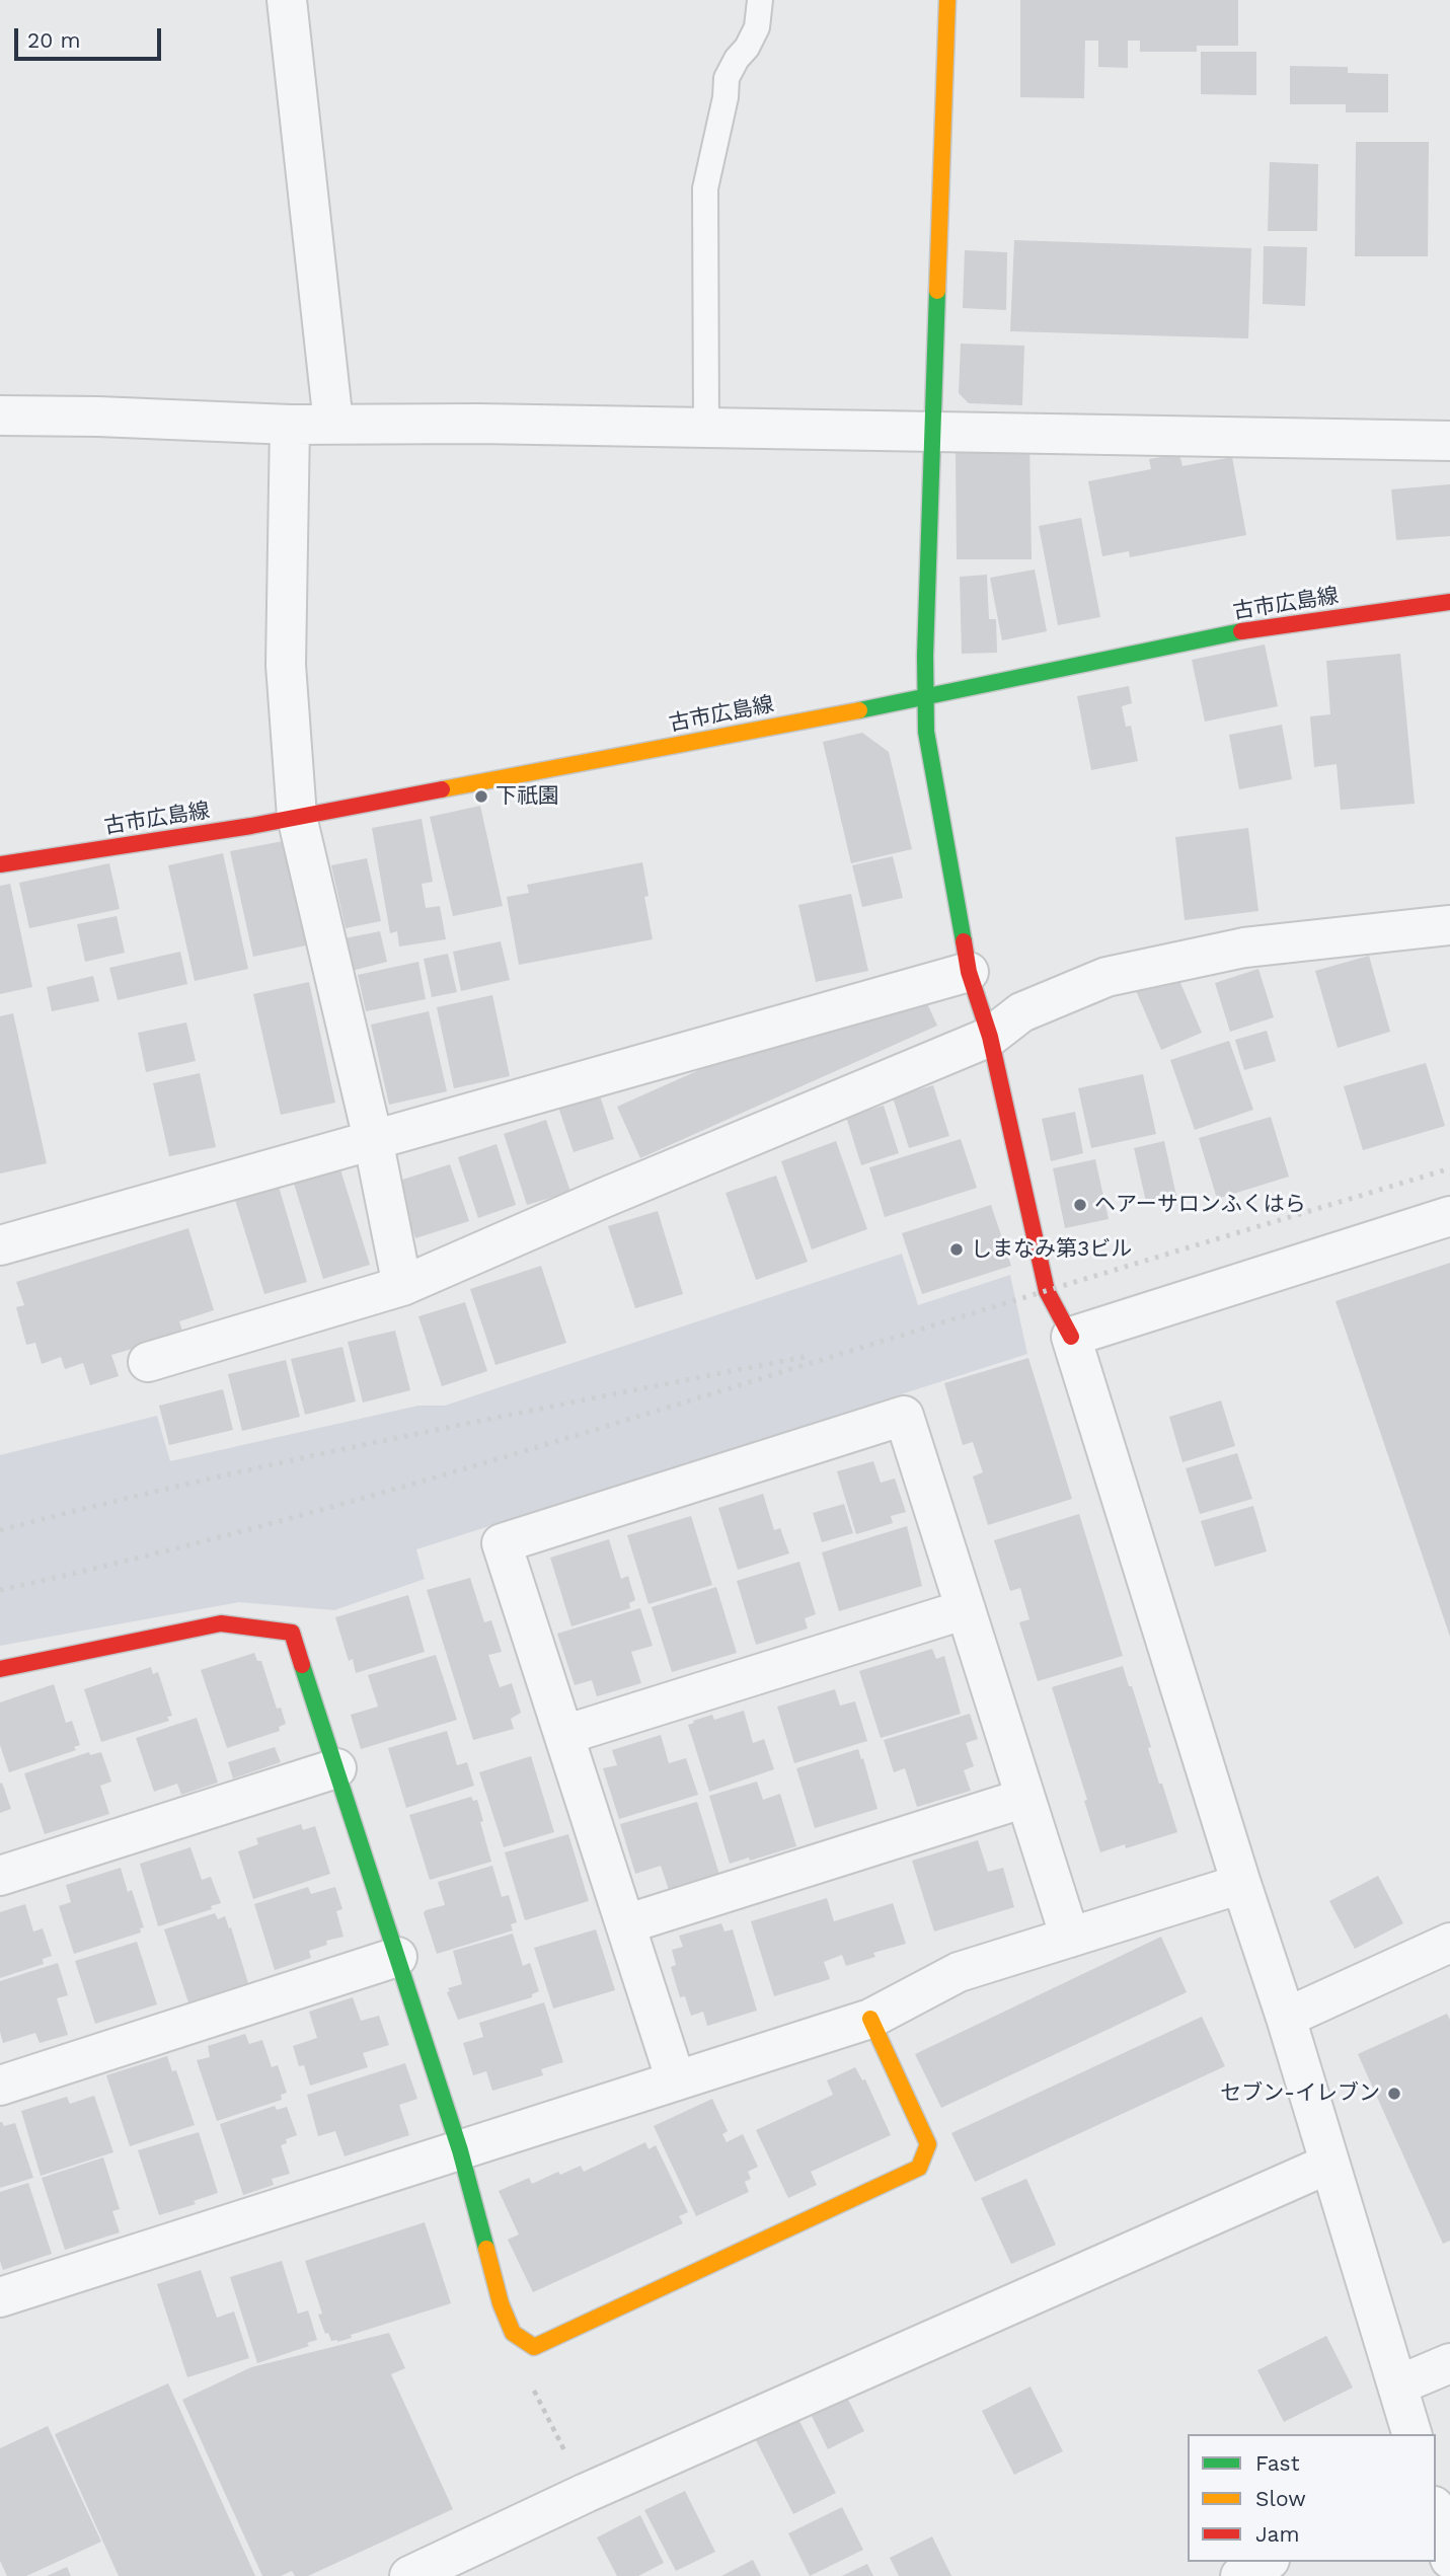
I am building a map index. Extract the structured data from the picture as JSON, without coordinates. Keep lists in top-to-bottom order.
{
  "streets": {
    "street": ["古市広島線"]
  },
  "places": [
    "下祇園",
    "ヘアーサロンふくはら",
    "しまなみ第3ビル",
    "セブン-イレブン"
  ],
  "legend": ["Fast", "Slow", "Jam"],
  "scale_bar": "20 m"
}
